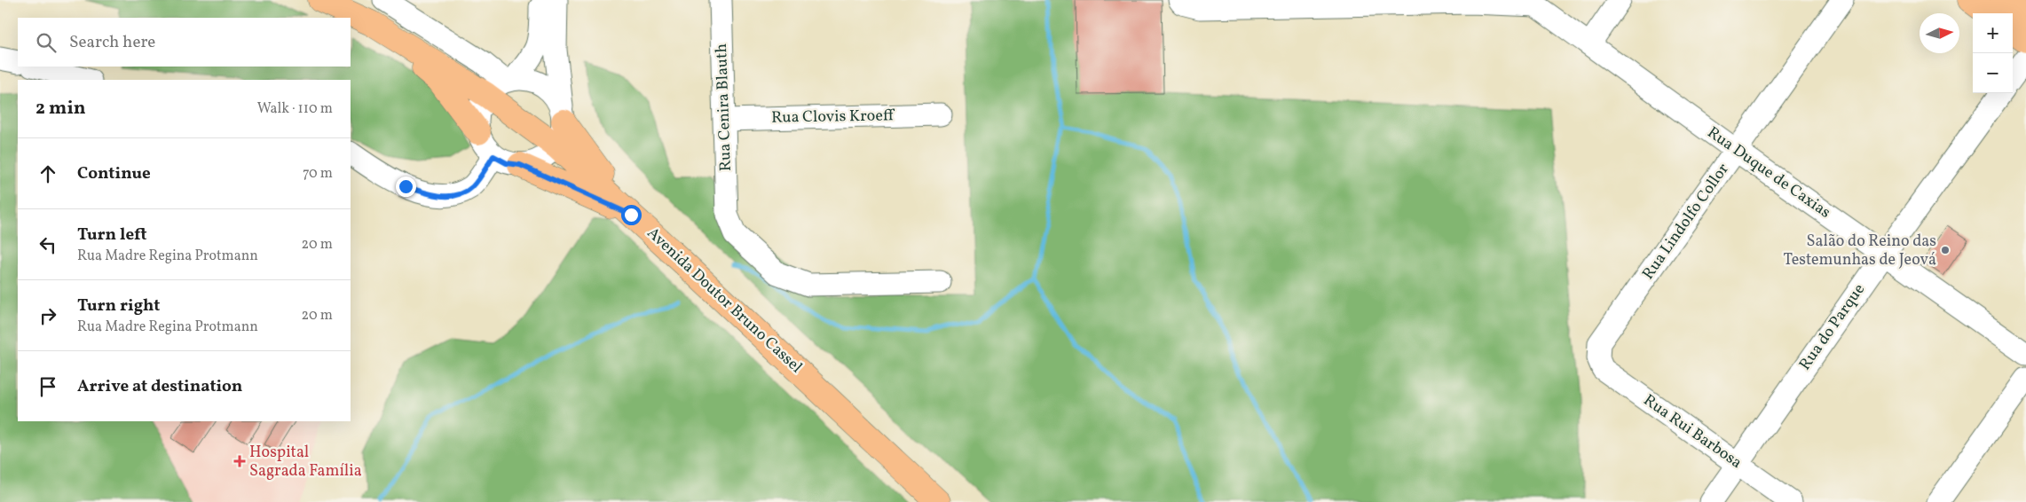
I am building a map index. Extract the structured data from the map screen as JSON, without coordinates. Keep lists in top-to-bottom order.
{
  "streets": {
    "main road": ["Avenida Doutor Bruno Cassel"],
    "street": [
      "Rua Cenira Blauth",
      "Rua Clovis Kroeff",
      "Rua Duque de Caxias",
      "Rua Lindolfo Collor",
      "Rua do Parque",
      "Rua Rui Barbosa"
    ]
  },
  "crossings": [
    ["Rua Cenira Blauth", "Rua Clovis Kroeff"],
    ["Rua Duque de Caxias", "Rua Lindolfo Collor"],
    ["Rua Duque de Caxias", "Rua do Parque"],
    ["Rua Lindolfo Collor", "Rua Rui Barbosa"],
    ["Rua do Parque", "Rua Rui Barbosa"]
  ],
  "places": {
    "other": ["Salão do Reino das Testemunhas de Jeová"],
    "health": ["Hospital Sagrada Família"]
  },
  "north": "right",
  "page": {
    "map_buttons": ["+", "−"],
    "search": "Search here",
    "heading": ["2 min", "Walk · 110 m"],
    "list": [
      ["Continue", "70 m"],
      ["Turn left", "Rua Madre Regina Protmann", "20 m"],
      ["Turn right", "Rua Madre Regina Protmann", "20 m"],
      "Arrive at destination"
    ]
  }
}
